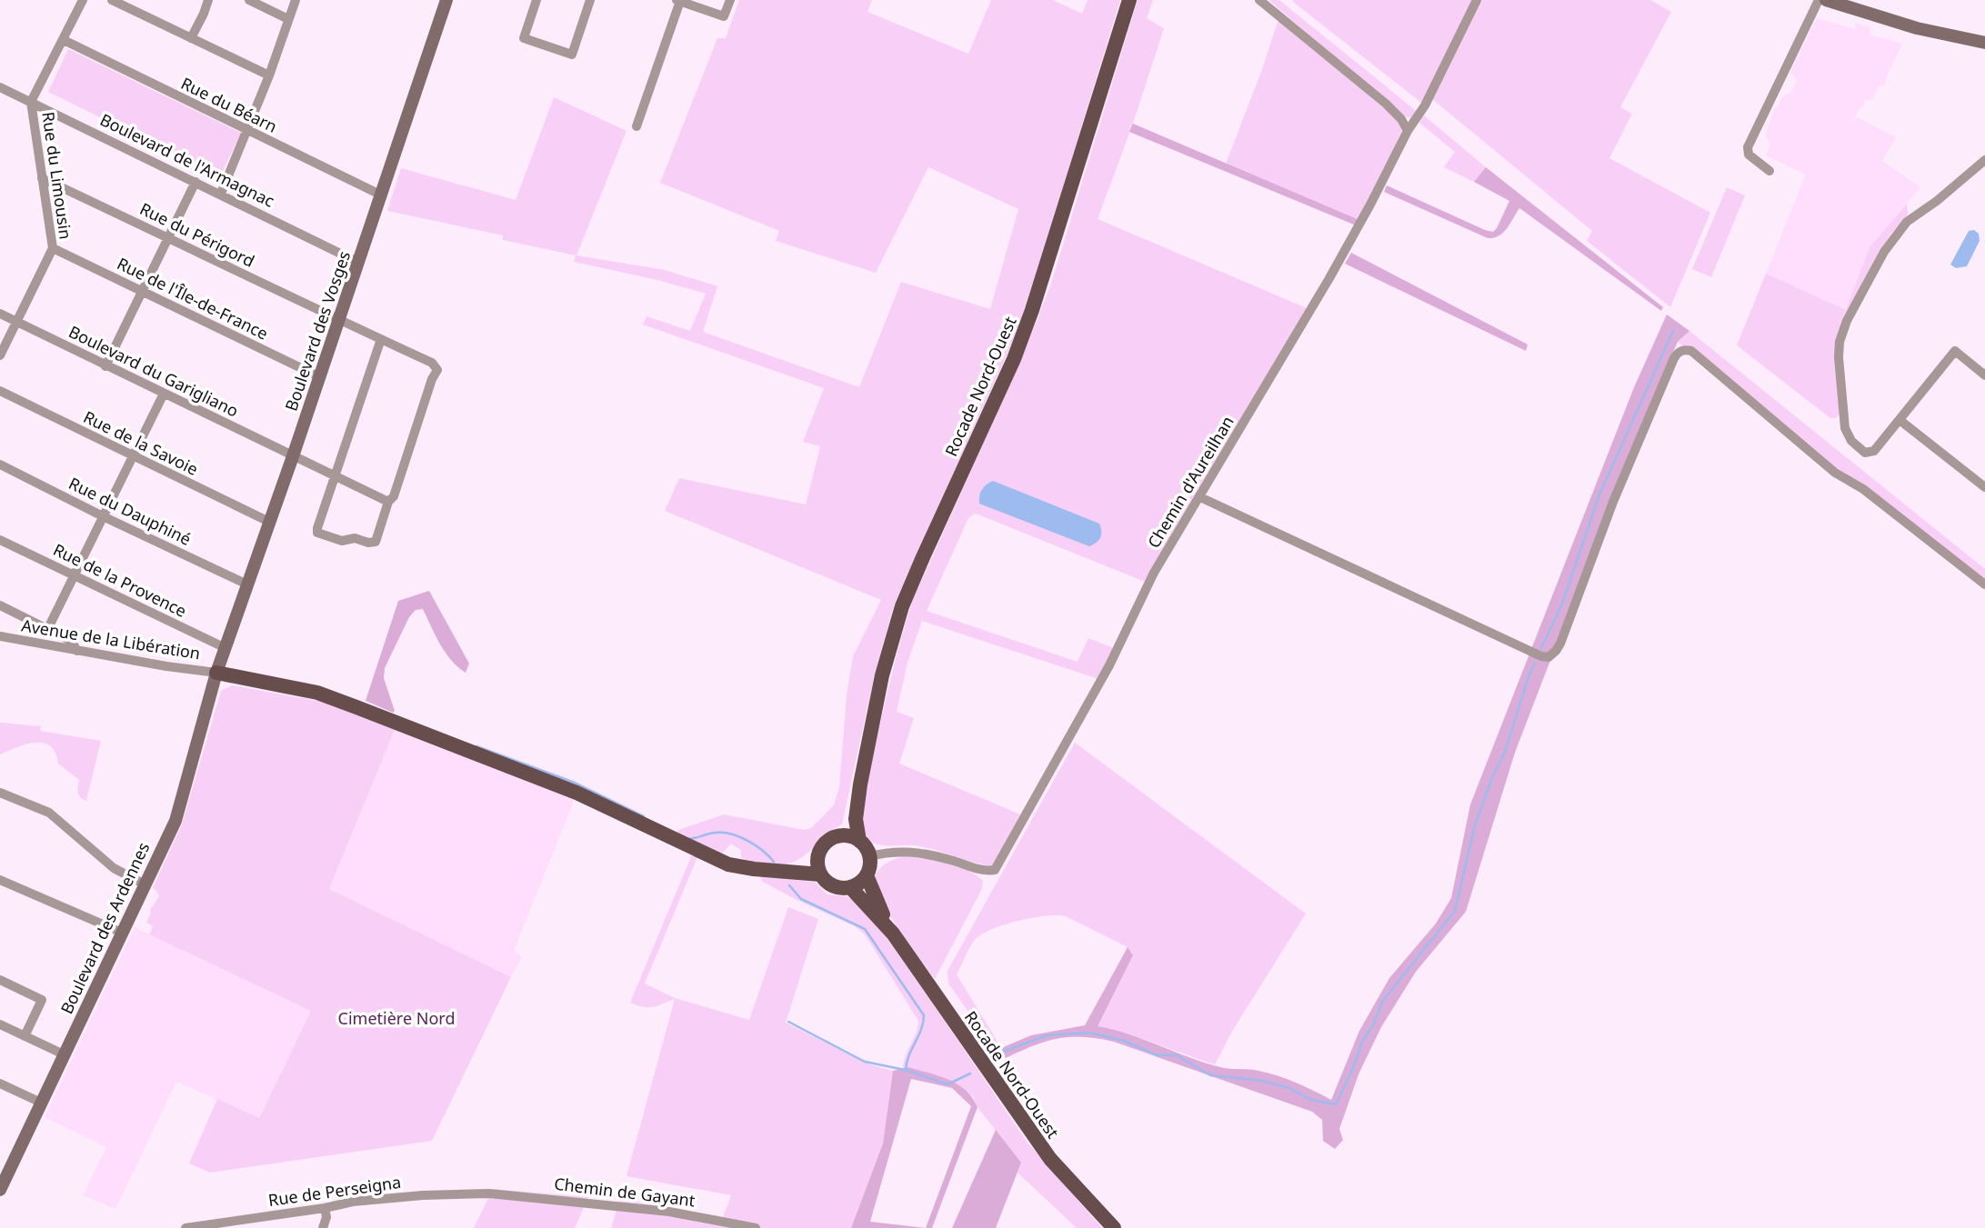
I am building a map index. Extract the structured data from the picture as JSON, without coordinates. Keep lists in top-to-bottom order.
{
  "streets": {
    "main road": ["Boulevard des Vosges", "Rocade Nord-Ouest", "Boulevard des Ardennes"],
    "street": [
      "Rue du Béarn",
      "Boulevard de l'Armagnac",
      "Rue du Limousin",
      "Rue du Périgord",
      "Rue de l'Île-de-France",
      "Boulevard du Garigliano",
      "Rue de la Savoie",
      "Chemin d'Aureilhan",
      "Rue du Dauphiné",
      "Rue de la Provence",
      "Avenue de la Libération",
      "Rue de Perseigna",
      "Chemin de Gayant"
    ]
  },
  "crossings": [
    ["Rue du Béarn", "Boulevard des Vosges"],
    ["Boulevard de l'Armagnac", "Rue du Limousin"],
    ["Boulevard de l'Armagnac", "Boulevard des Vosges"],
    ["Rue du Limousin", "Rue du Périgord"],
    ["Rue du Limousin", "Rue de l'Île-de-France"],
    ["Rue du Limousin", "Boulevard du Garigliano"],
    ["Rue du Périgord", "Boulevard des Vosges"],
    ["Rue du Périgord", "Boulevard du Garigliano"],
    ["Rue de l'Île-de-France", "Boulevard des Vosges"],
    ["Boulevard des Vosges", "Boulevard du Garigliano"],
    ["Boulevard des Vosges", "Rue de la Savoie"],
    ["Boulevard des Vosges", "Rue du Dauphiné"],
    ["Boulevard des Vosges", "Rue de la Provence"],
    ["Boulevard des Vosges", "Avenue de la Libération"],
    ["Boulevard des Vosges", "Boulevard des Ardennes"],
    ["Rocade Nord-Ouest", "Chemin d'Aureilhan"],
    ["Avenue de la Libération", "Boulevard des Ardennes"],
    ["Rue de Perseigna", "Chemin de Gayant"]
  ],
  "parks": ["Cimetière Nord"]
}
